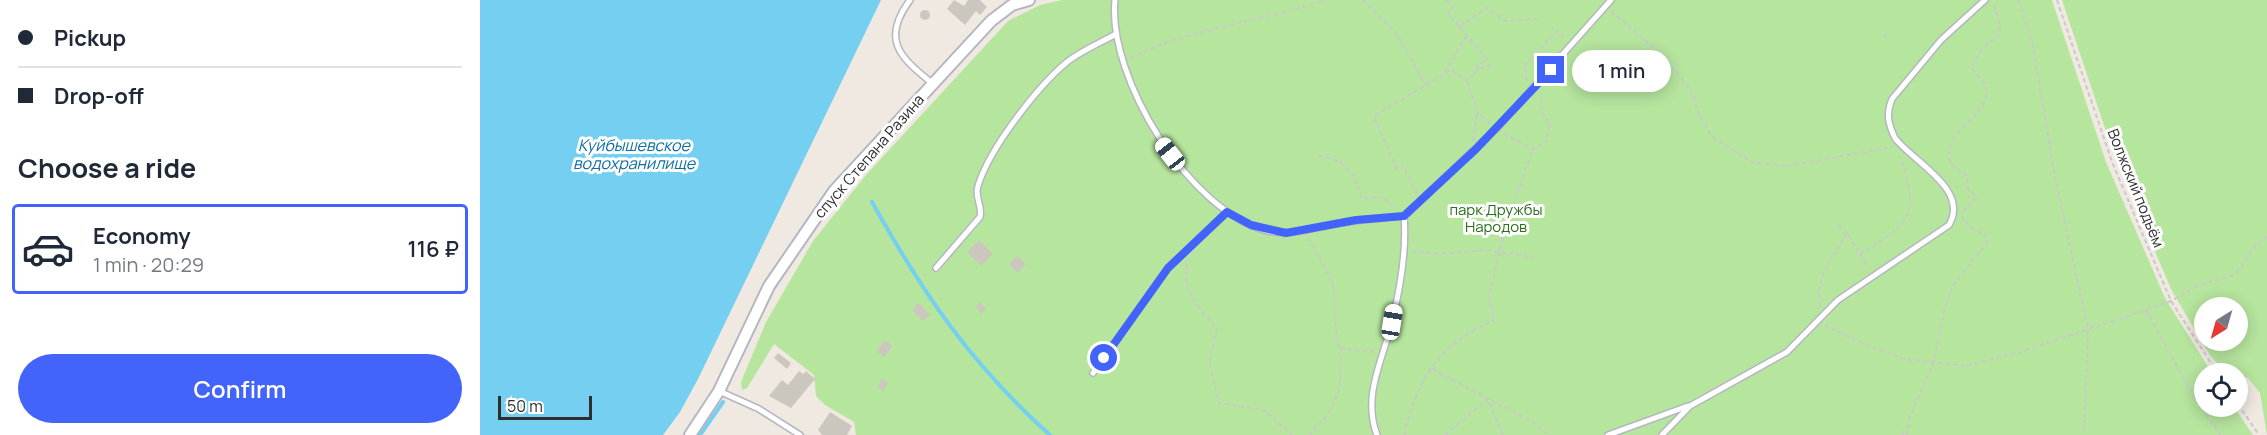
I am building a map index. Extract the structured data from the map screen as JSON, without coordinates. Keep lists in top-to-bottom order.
{
  "streets": {
    "street": ["спуск Степана Разина"],
    "path": ["Волжский подъём"]
  },
  "water": ["Куйбышевское водохранилище"],
  "parks": ["парк Дружбы Народов"],
  "scale_bar": "50 m",
  "north": "bottom left",
  "page": {
    "banner": ["Pickup", "Drop-off"],
    "bubble": "1 min",
    "heading": "Choose a ride",
    "list": [
      {
        "name": "Economy",
        "note": "1 min · 20:29",
        "value": "116 ₽"
      }
    ],
    "buttons": "Confirm",
    "scale": "50 m"
  }
}
